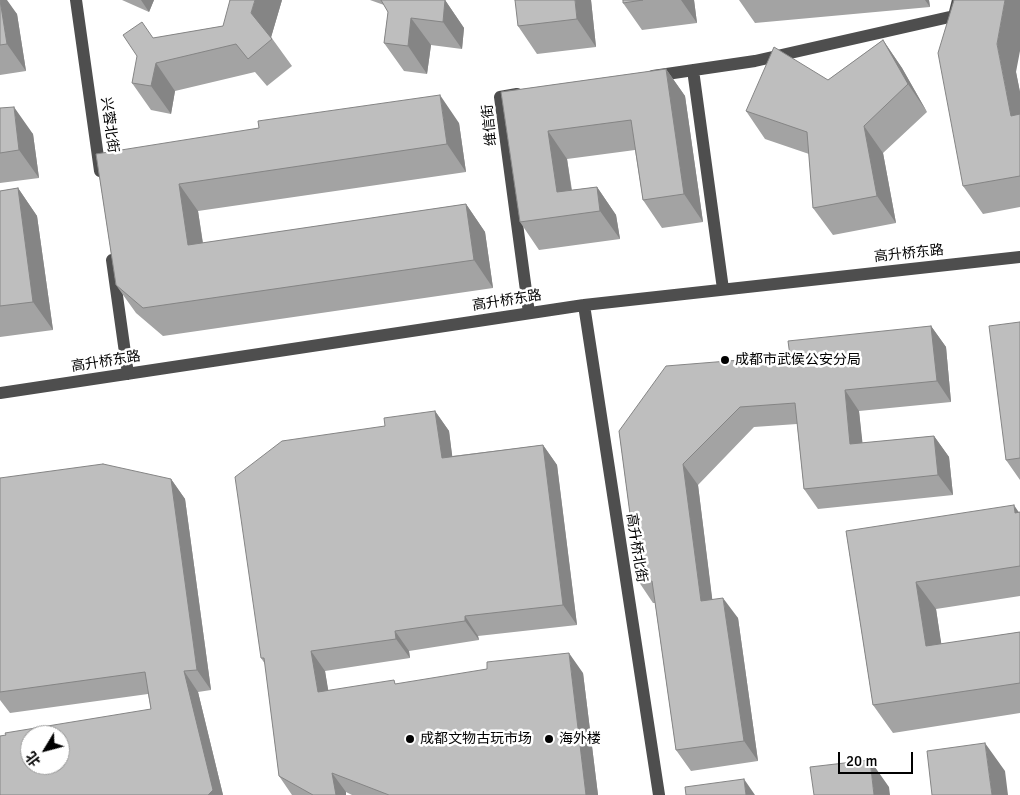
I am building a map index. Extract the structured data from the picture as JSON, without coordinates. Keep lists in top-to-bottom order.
{
  "streets": {
    "street": [
      "兴蓉北街",
      "维信街",
      "高升桥东路",
      "高升桥北街"
    ]
  },
  "crossings": [
    ["维信街", "高升桥东路"],
    ["高升桥东路", "高升桥北街"]
  ],
  "places": ["成都市武侯公安分局", "成都文物古玩市场", "海外楼"],
  "scale_bar": "20 m",
  "north": "bottom left"
}
